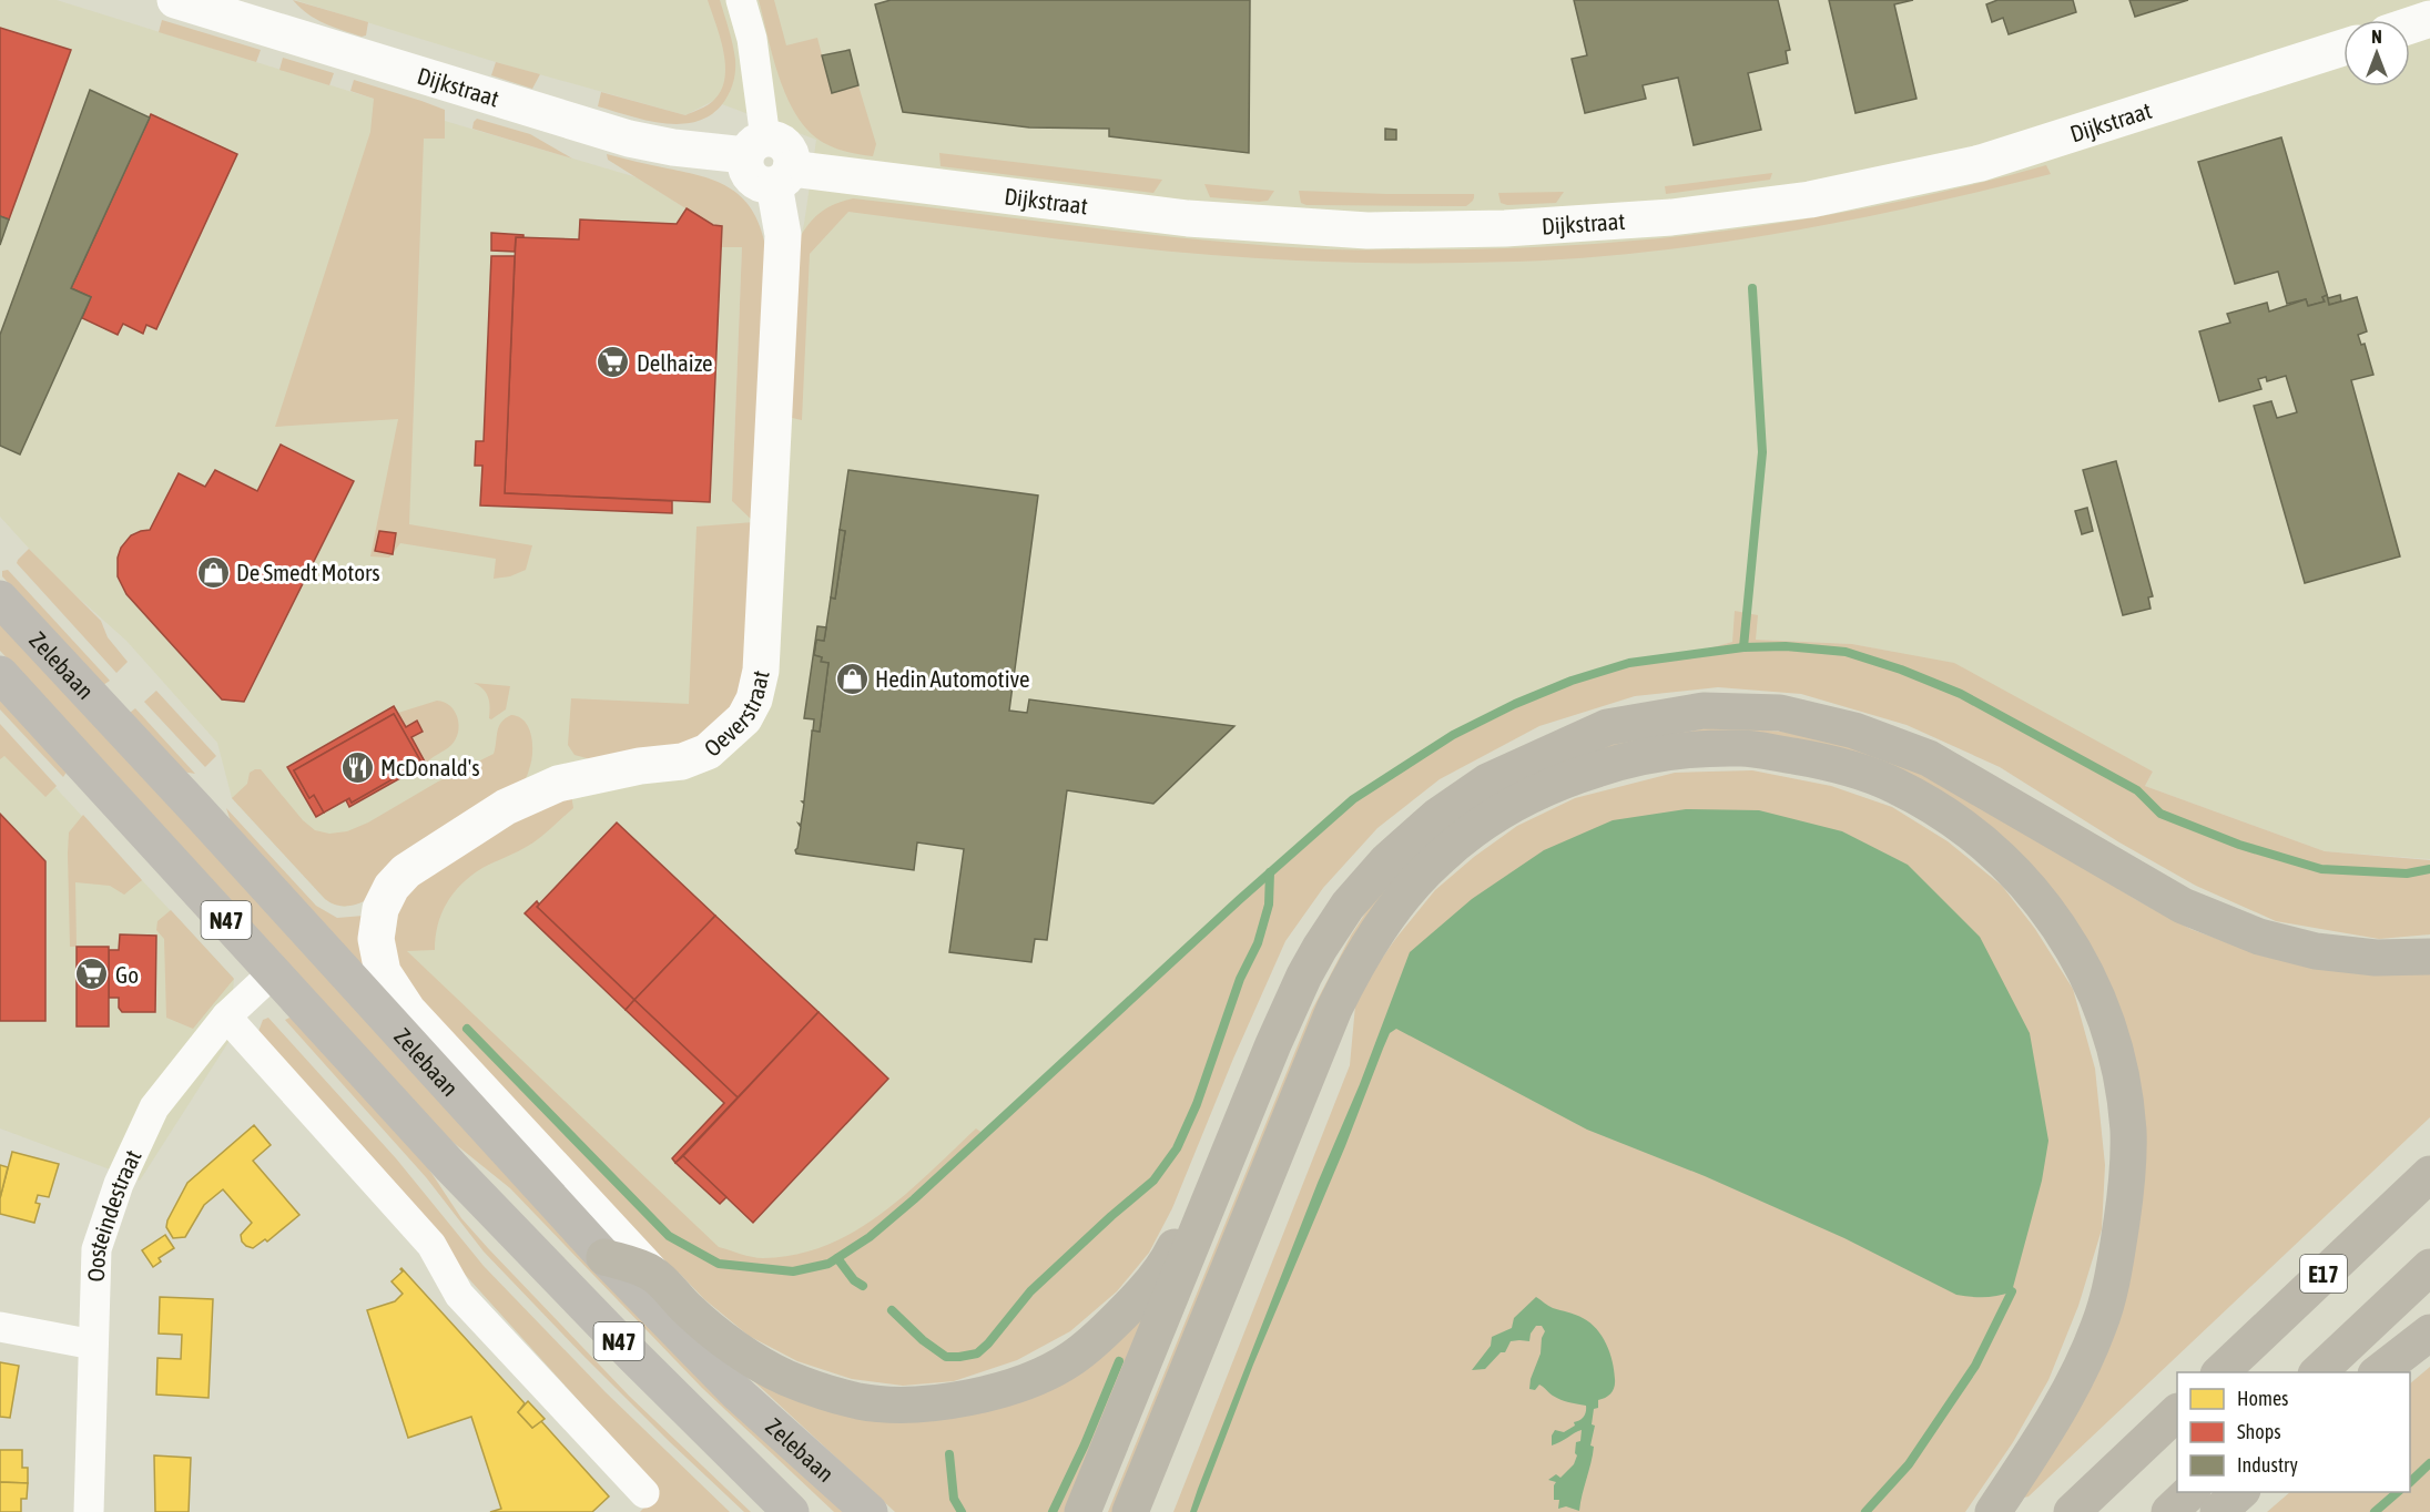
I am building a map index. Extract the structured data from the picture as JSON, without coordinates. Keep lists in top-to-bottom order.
{
  "streets": {
    "highway": ["E17"],
    "main road": ["Zelebaan", "N47"],
    "street": ["Dijkstraat", "Oeverstraat", "Oosteindestraat"]
  },
  "crossings": [
    ["Dijkstraat", "Oeverstraat"],
    ["N47", "Oosteindestraat"]
  ],
  "places": {
    "supermarket": ["Delhaize", "Go"],
    "shop": ["De Smedt Motors", "Hedin Automotive"],
    "restaurant": ["McDonald's"]
  },
  "legend": ["Homes", "Shops", "Industry"],
  "north": "top"
}
